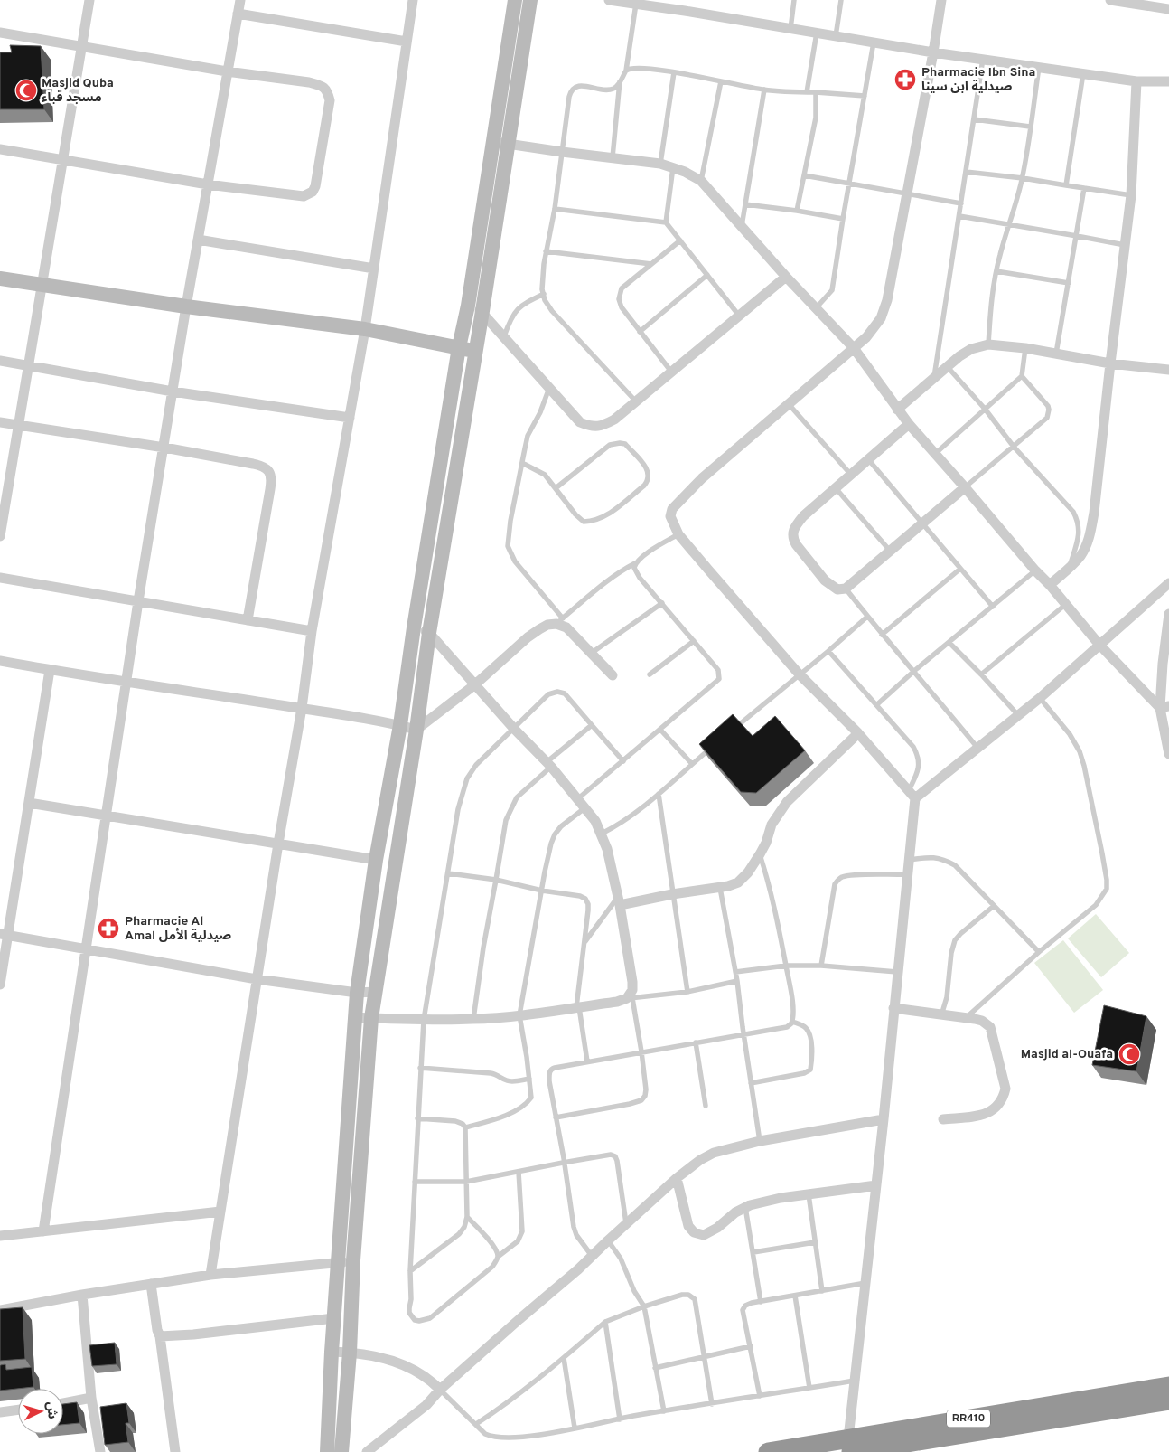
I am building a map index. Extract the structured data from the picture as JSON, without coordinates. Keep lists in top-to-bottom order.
{
  "streets": {
    "highway": ["RR410"]
  },
  "places": {
    "pharmacy": ["Pharmacie Ibn Sina صيدلية ابن سينا", "Pharmacie Al Amal صيدلية الأمل"],
    "mosque": ["Masjid Quba مسجد قباء", "Masjid al-Ouafa"]
  },
  "north": "right"
}
